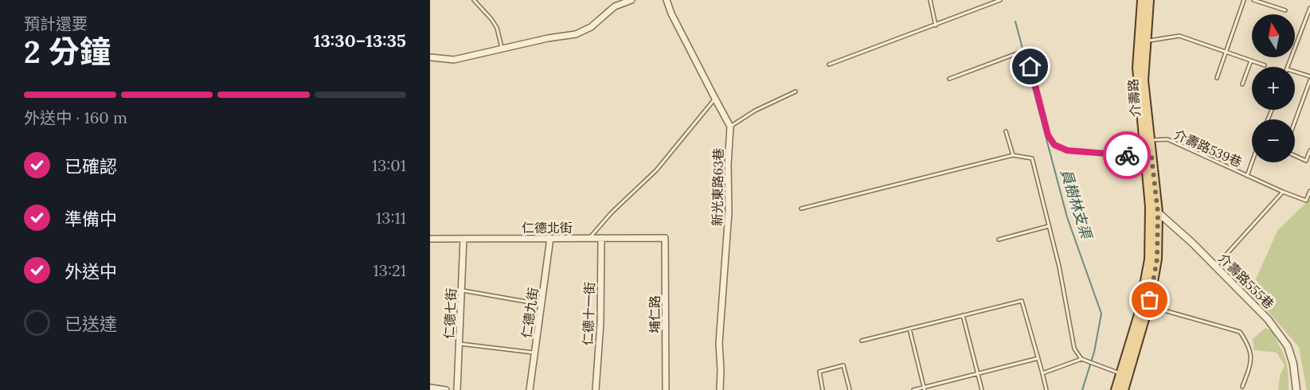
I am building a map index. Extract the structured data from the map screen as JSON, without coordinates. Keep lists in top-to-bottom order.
{
  "streets": {
    "main road": ["介壽路"],
    "street": [
      "新光東路63巷",
      "仁德北街",
      "介壽路555巷",
      "仁德九街",
      "仁德七街",
      "仁德十一街",
      "埔仁路"
    ],
    "lane": ["介壽路539巷"]
  },
  "crossings": [
    ["介壽路", "介壽路539巷"],
    ["介壽路", "介壽路555巷"],
    ["仁德北街", "仁德九街"],
    ["仁德北街", "仁德七街"],
    ["仁德北街", "仁德十一街"],
    ["仁德北街", "埔仁路"]
  ],
  "water": ["員樹林支渠"],
  "north": "top",
  "page": {
    "heading": ["2 分鐘", "預計還要", "13:30–13:35"],
    "map_buttons": ["+", "−"],
    "bar": "外送中 · 160 m",
    "list": [
      ["已確認", "13:01"],
      ["準備中", "13:11"],
      ["外送中", "13:21"],
      "已送達"
    ]
  }
}
